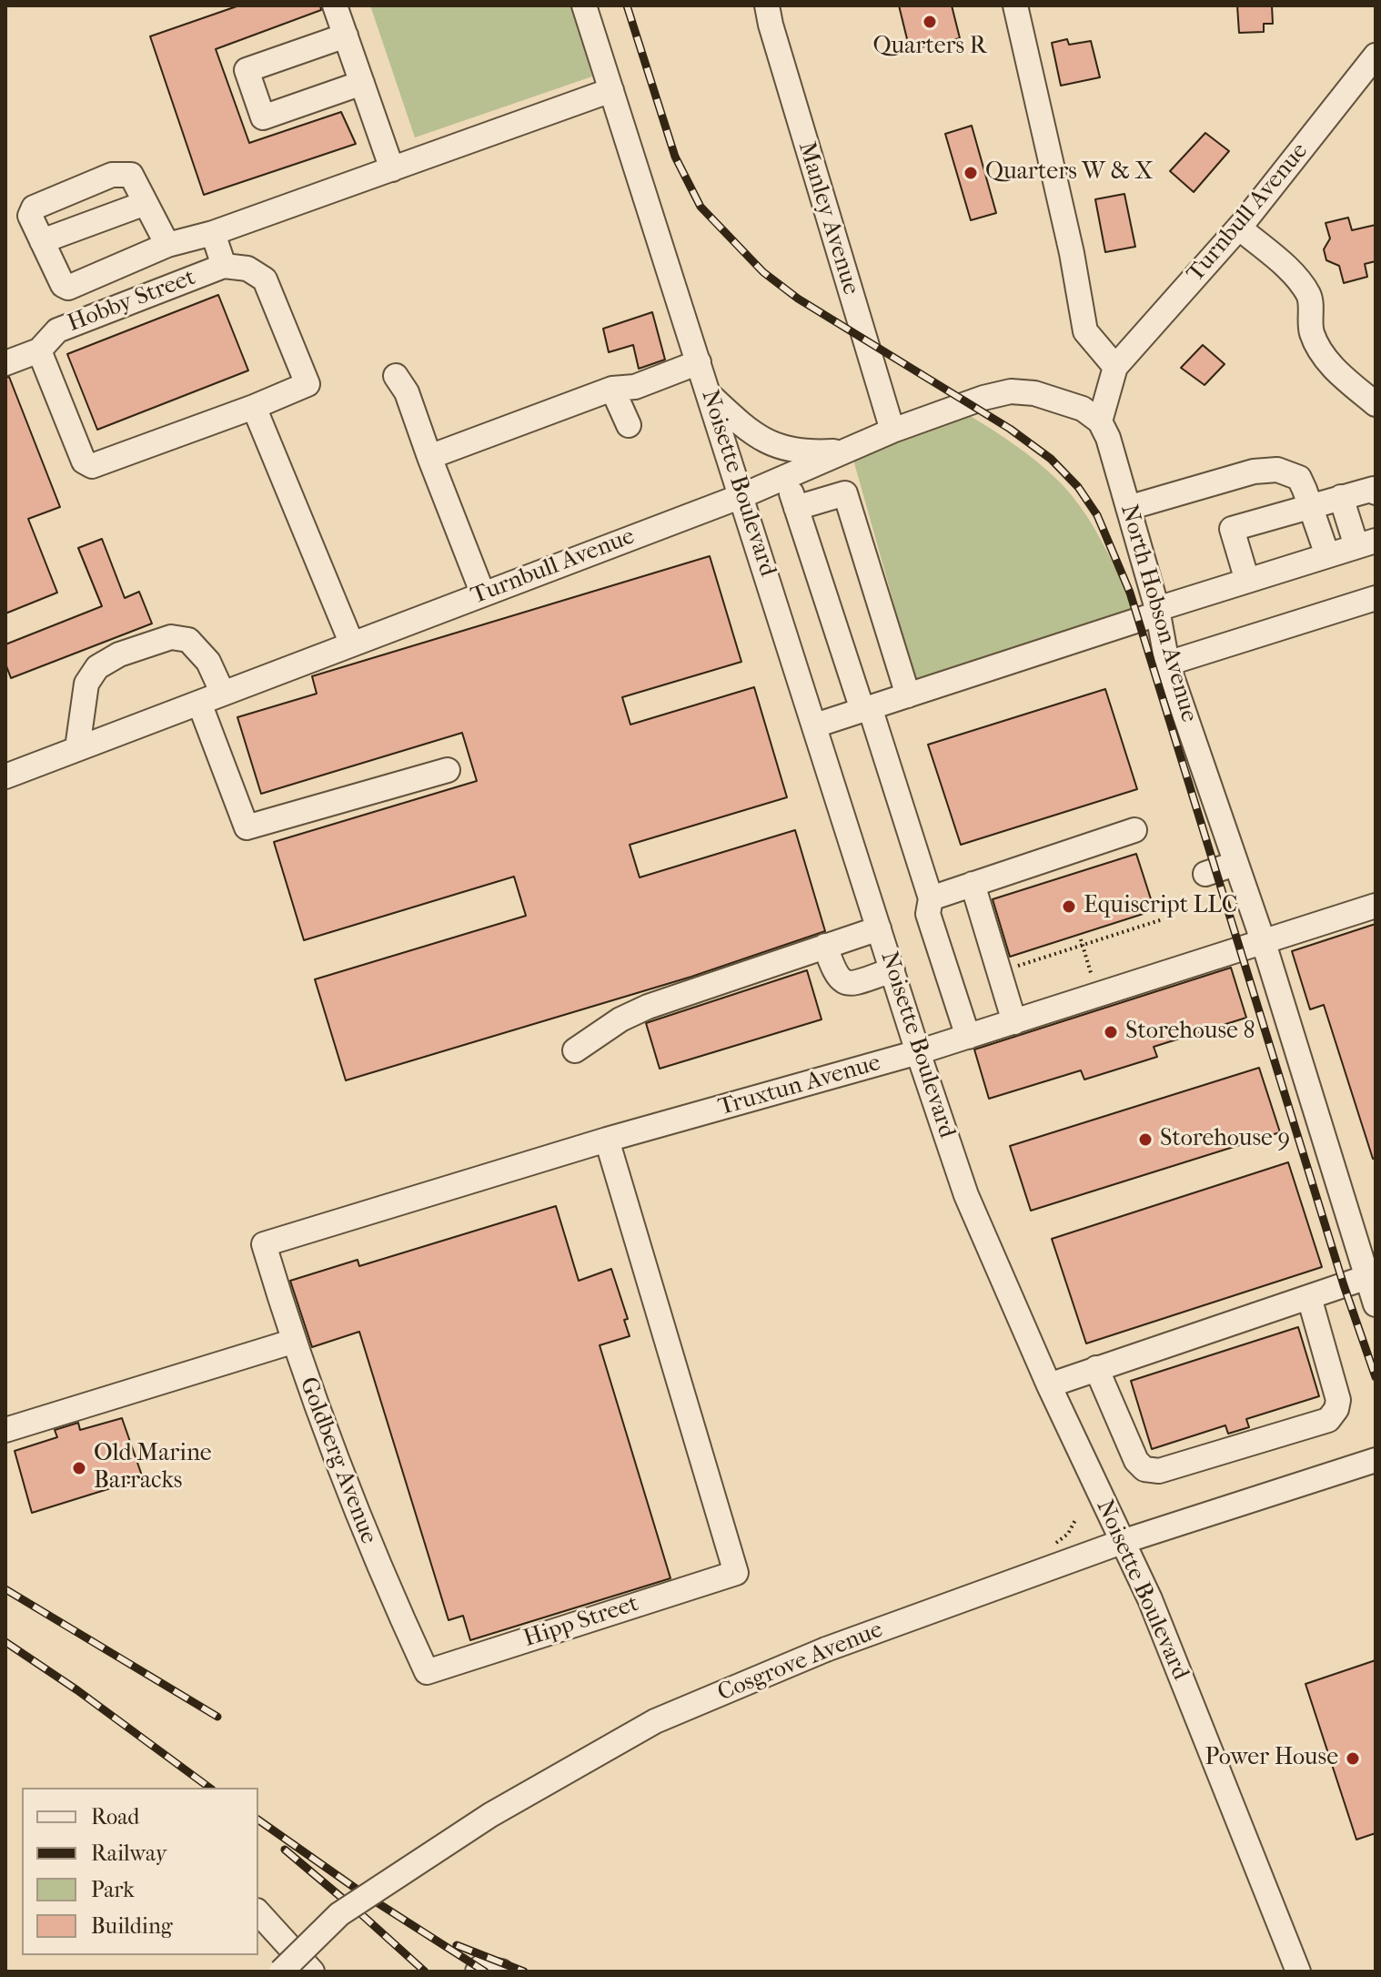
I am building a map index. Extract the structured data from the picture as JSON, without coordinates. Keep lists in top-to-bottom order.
{
  "streets": {
    "street": [
      "Turnbull Avenue",
      "Manley Avenue",
      "Hobby Street",
      "Noisette Boulevard",
      "North Hobson Avenue",
      "Truxtun Avenue",
      "Goldberg Avenue",
      "Hipp Street",
      "Cosgrove Avenue"
    ]
  },
  "crossings": [
    ["Turnbull Avenue", "Manley Avenue"],
    ["Turnbull Avenue", "Noisette Boulevard"],
    ["Turnbull Avenue", "North Hobson Avenue"],
    ["Noisette Boulevard", "Truxtun Avenue"],
    ["Noisette Boulevard", "Cosgrove Avenue"],
    ["North Hobson Avenue", "Truxtun Avenue"],
    ["Truxtun Avenue", "Goldberg Avenue"],
    ["Truxtun Avenue", "Hipp Street"],
    ["Goldberg Avenue", "Hipp Street"]
  ],
  "places": [
    "Quarters R",
    "Quarters W & X",
    "Equiscript LLC",
    "Storehouse 8",
    "Storehouse 9",
    "Old Marine Barracks",
    "Power House"
  ],
  "legend": [
    "Road",
    "Railway",
    "Park",
    "Building"
  ]
}
